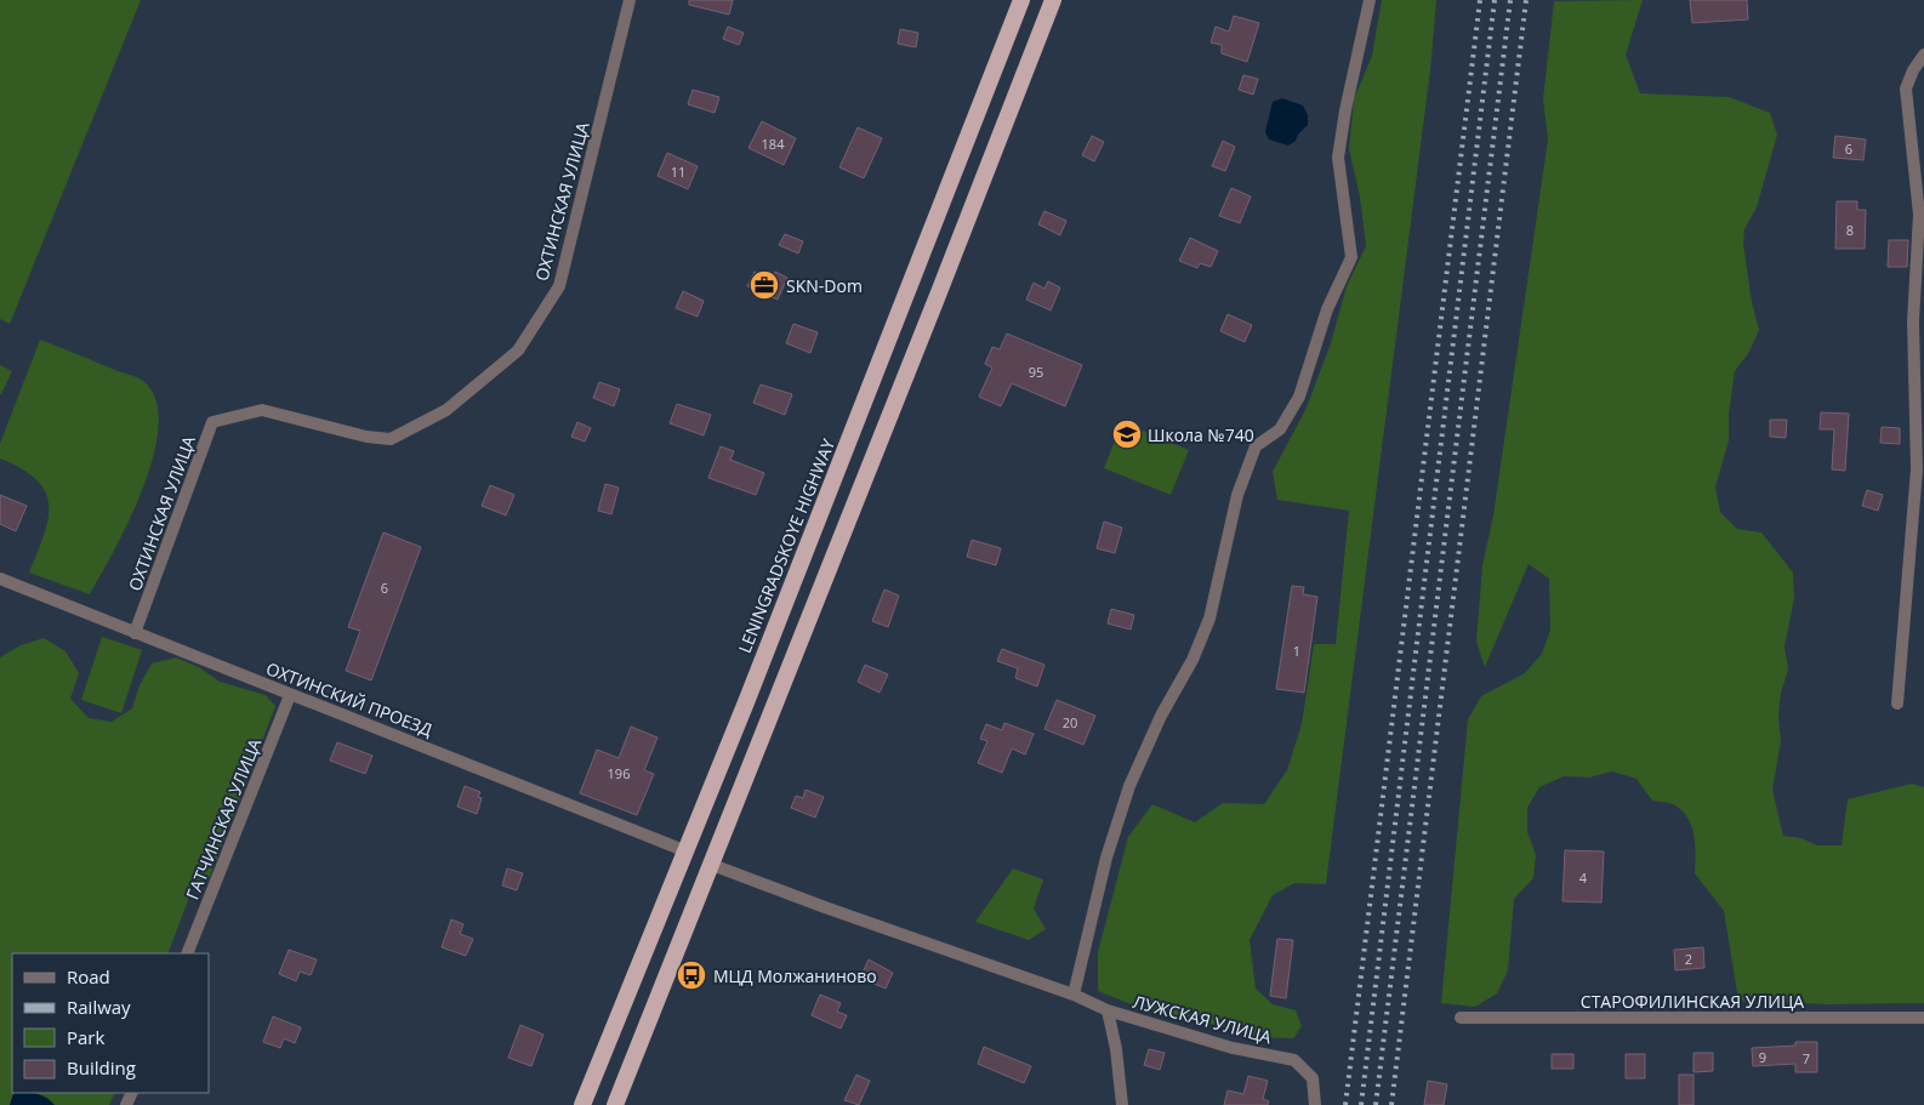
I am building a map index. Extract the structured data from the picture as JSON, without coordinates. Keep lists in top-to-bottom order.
{
  "streets": {
    "highway": ["LENINGRADSKOYE HIGHWAY"],
    "street": [
      "ОХТИНСКАЯ УЛИЦА",
      "ОХТИНСКИЙ ПРОЕЗД",
      "ГАТЧИНСКАЯ УЛИЦА",
      "СТАРОФИЛИНСКАЯ УЛИЦА",
      "ЛУЖСКАЯ УЛИЦА"
    ]
  },
  "crossings": [
    ["ОХТИНСКАЯ УЛИЦА", "ОХТИНСКИЙ ПРОЕЗД"],
    ["LENINGRADSKOYE HIGHWAY", "ОХТИНСКИЙ ПРОЕЗД"],
    ["ОХТИНСКИЙ ПРОЕЗД", "ГАТЧИНСКАЯ УЛИЦА"]
  ],
  "places": {
    "office": ["SKN-Dom"],
    "school or university": ["Школа №740"],
    "bus stop": ["МЦД Молжаниново"]
  },
  "house_numbers": [
    "184",
    "6",
    "11",
    "8",
    "95",
    "6",
    "1",
    "20",
    "196",
    "4",
    "2",
    "9",
    "7"
  ],
  "legend": [
    "Road",
    "Railway",
    "Park",
    "Building"
  ]
}
